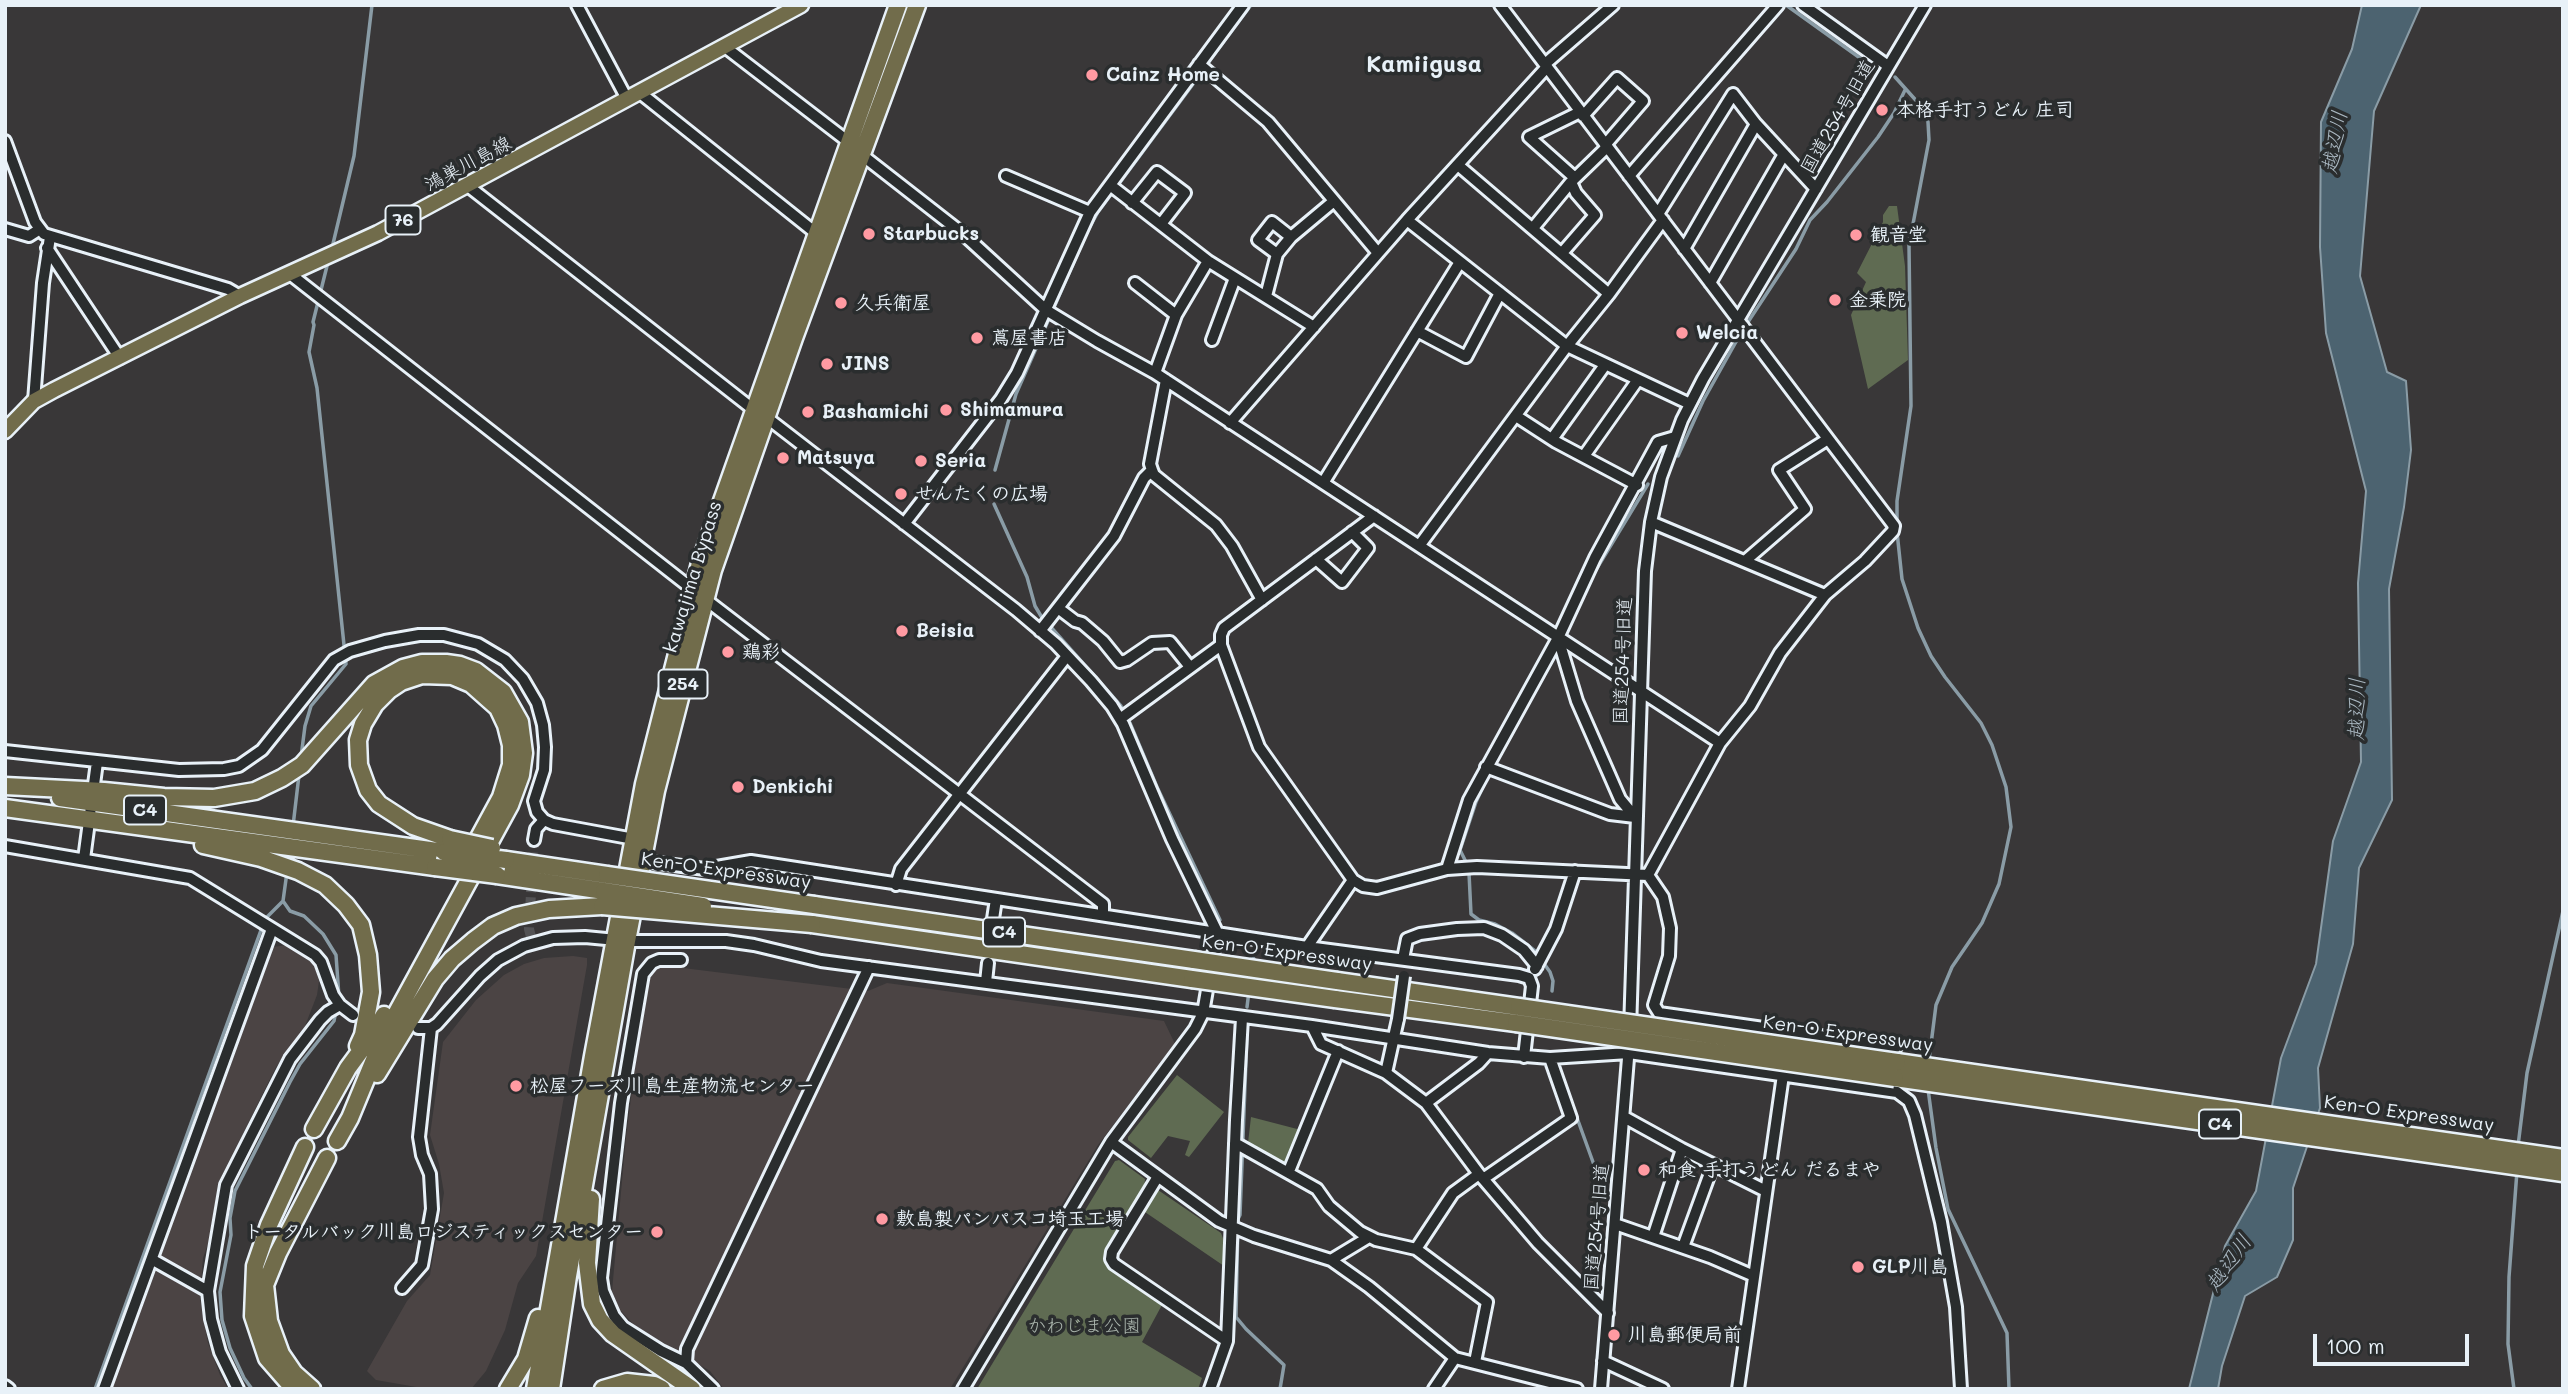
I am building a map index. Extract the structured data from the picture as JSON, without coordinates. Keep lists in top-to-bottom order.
{
  "streets": {
    "highway": [
      "kawajima Bypass",
      "254",
      "C4",
      "Ken-O Expressway"
    ],
    "main road": ["鴻巣川島線", "76"],
    "street": ["国道254号旧道"]
  },
  "crossings": [
    ["C4", "Ken-O Expressway"]
  ],
  "districts": ["Kamiigusa"],
  "water": ["越辺川"],
  "parks": ["かわじま公園"],
  "places": [
    "Cainz Home",
    "本格手打うどん 庄司",
    "Starbucks",
    "観音堂",
    "金乗院",
    "久兵衛屋",
    "Welcia",
    "蔦屋書店",
    "JINS",
    "Shimamura",
    "Bashamichi",
    "Matsuya",
    "Seria",
    "せんたくの広場",
    "Beisia",
    "鶏彩",
    "Denkichi",
    "松屋フーズ川島生産物流センター",
    "和食 手打うどん だるまや",
    "敷島製パンパスコ埼玉工場",
    "トータルバック川島ロジスティックスセンター",
    "GLP川島",
    "川島郵便局前"
  ],
  "scale_bar": "100 m"
}
